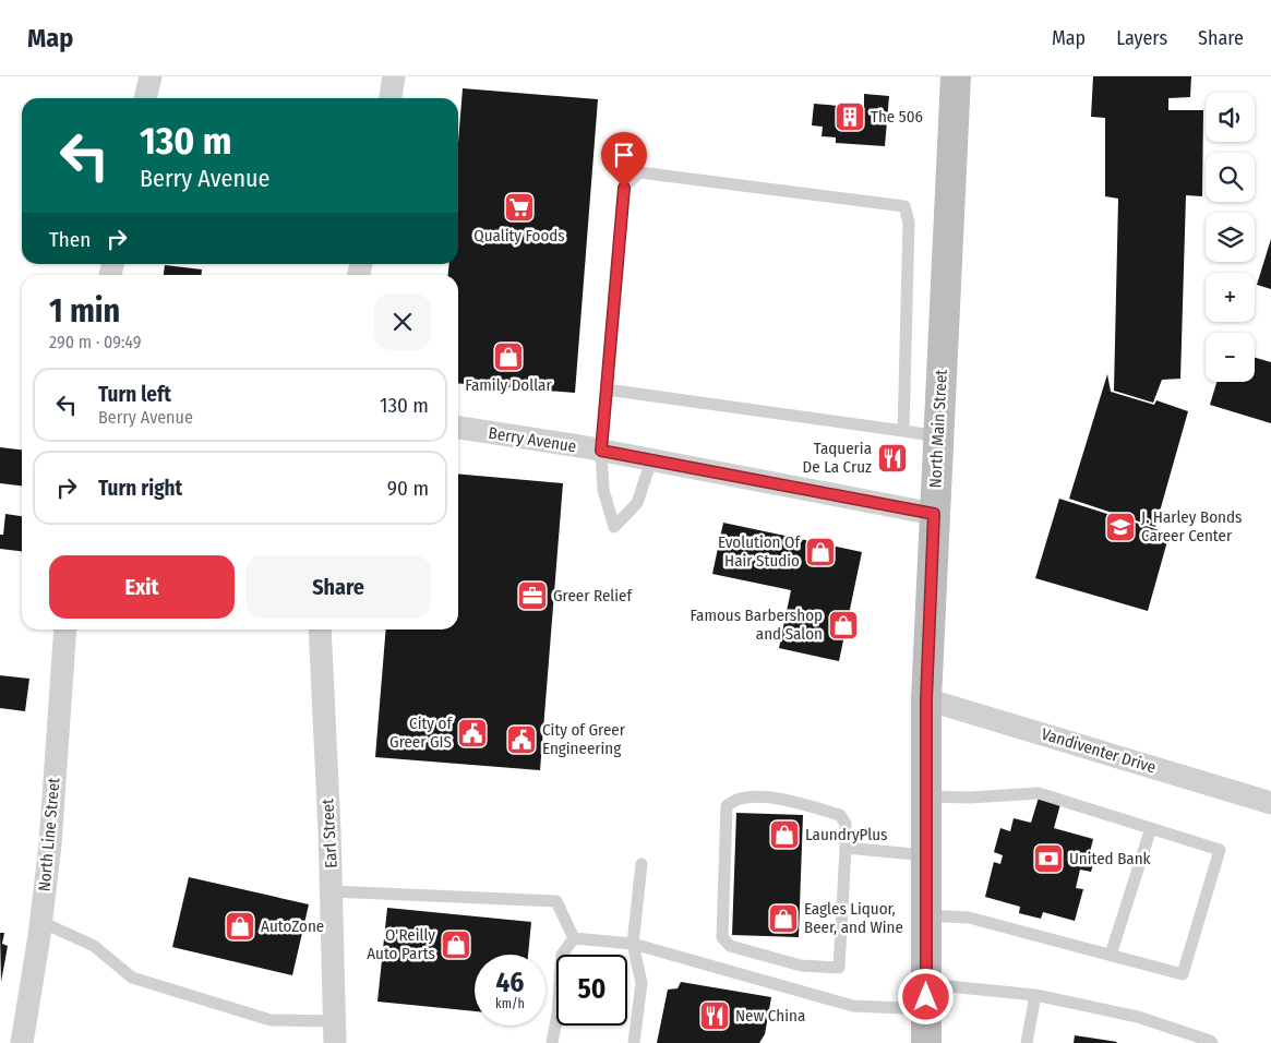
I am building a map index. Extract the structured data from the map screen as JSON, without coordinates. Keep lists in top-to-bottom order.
{
  "streets": {
    "main road": ["North Main Street"],
    "street": [
      "Berry Avenue",
      "Vandiventer Drive",
      "Earl Street",
      "North Line Street"
    ]
  },
  "crossings": [
    ["North Main Street", "Berry Avenue"],
    ["North Main Street", "Vandiventer Drive"]
  ],
  "places": {
    "building": ["The 506"],
    "supermarket": ["Quality Foods"],
    "shop": [
      "Family Dollar",
      "Evolution Of Hair Studio",
      "Famous Barbershop and Salon",
      "LaundryPlus",
      "Eagles Liquor, Beer, and Wine",
      "AutoZone",
      "O'Reilly Auto Parts"
    ],
    "restaurant": ["Taqueria De La Cruz", "New China"],
    "school or university": ["J. Harley Bonds Career Center"],
    "office": ["Greer Relief"],
    "public building": ["City of Greer GIS", "City of Greer Engineering"],
    "bank": ["United Bank"]
  },
  "page": {
    "header": "Map",
    "nav": ["Map", "Layers", "Share"],
    "map_buttons": ["+", "−"],
    "turn": ["130 m", "Berry Avenue"],
    "then": "Then",
    "heading": ["1 min", "290 m · 09:49"],
    "list": [
      {
        "name": "Turn left",
        "note": "Berry Avenue",
        "value": "130 m"
      },
      {
        "name": "Turn right",
        "value": "90 m"
      }
    ],
    "buttons": ["Exit", "Share"],
    "speed": "46 km/h",
    "limit": "50"
  }
}
